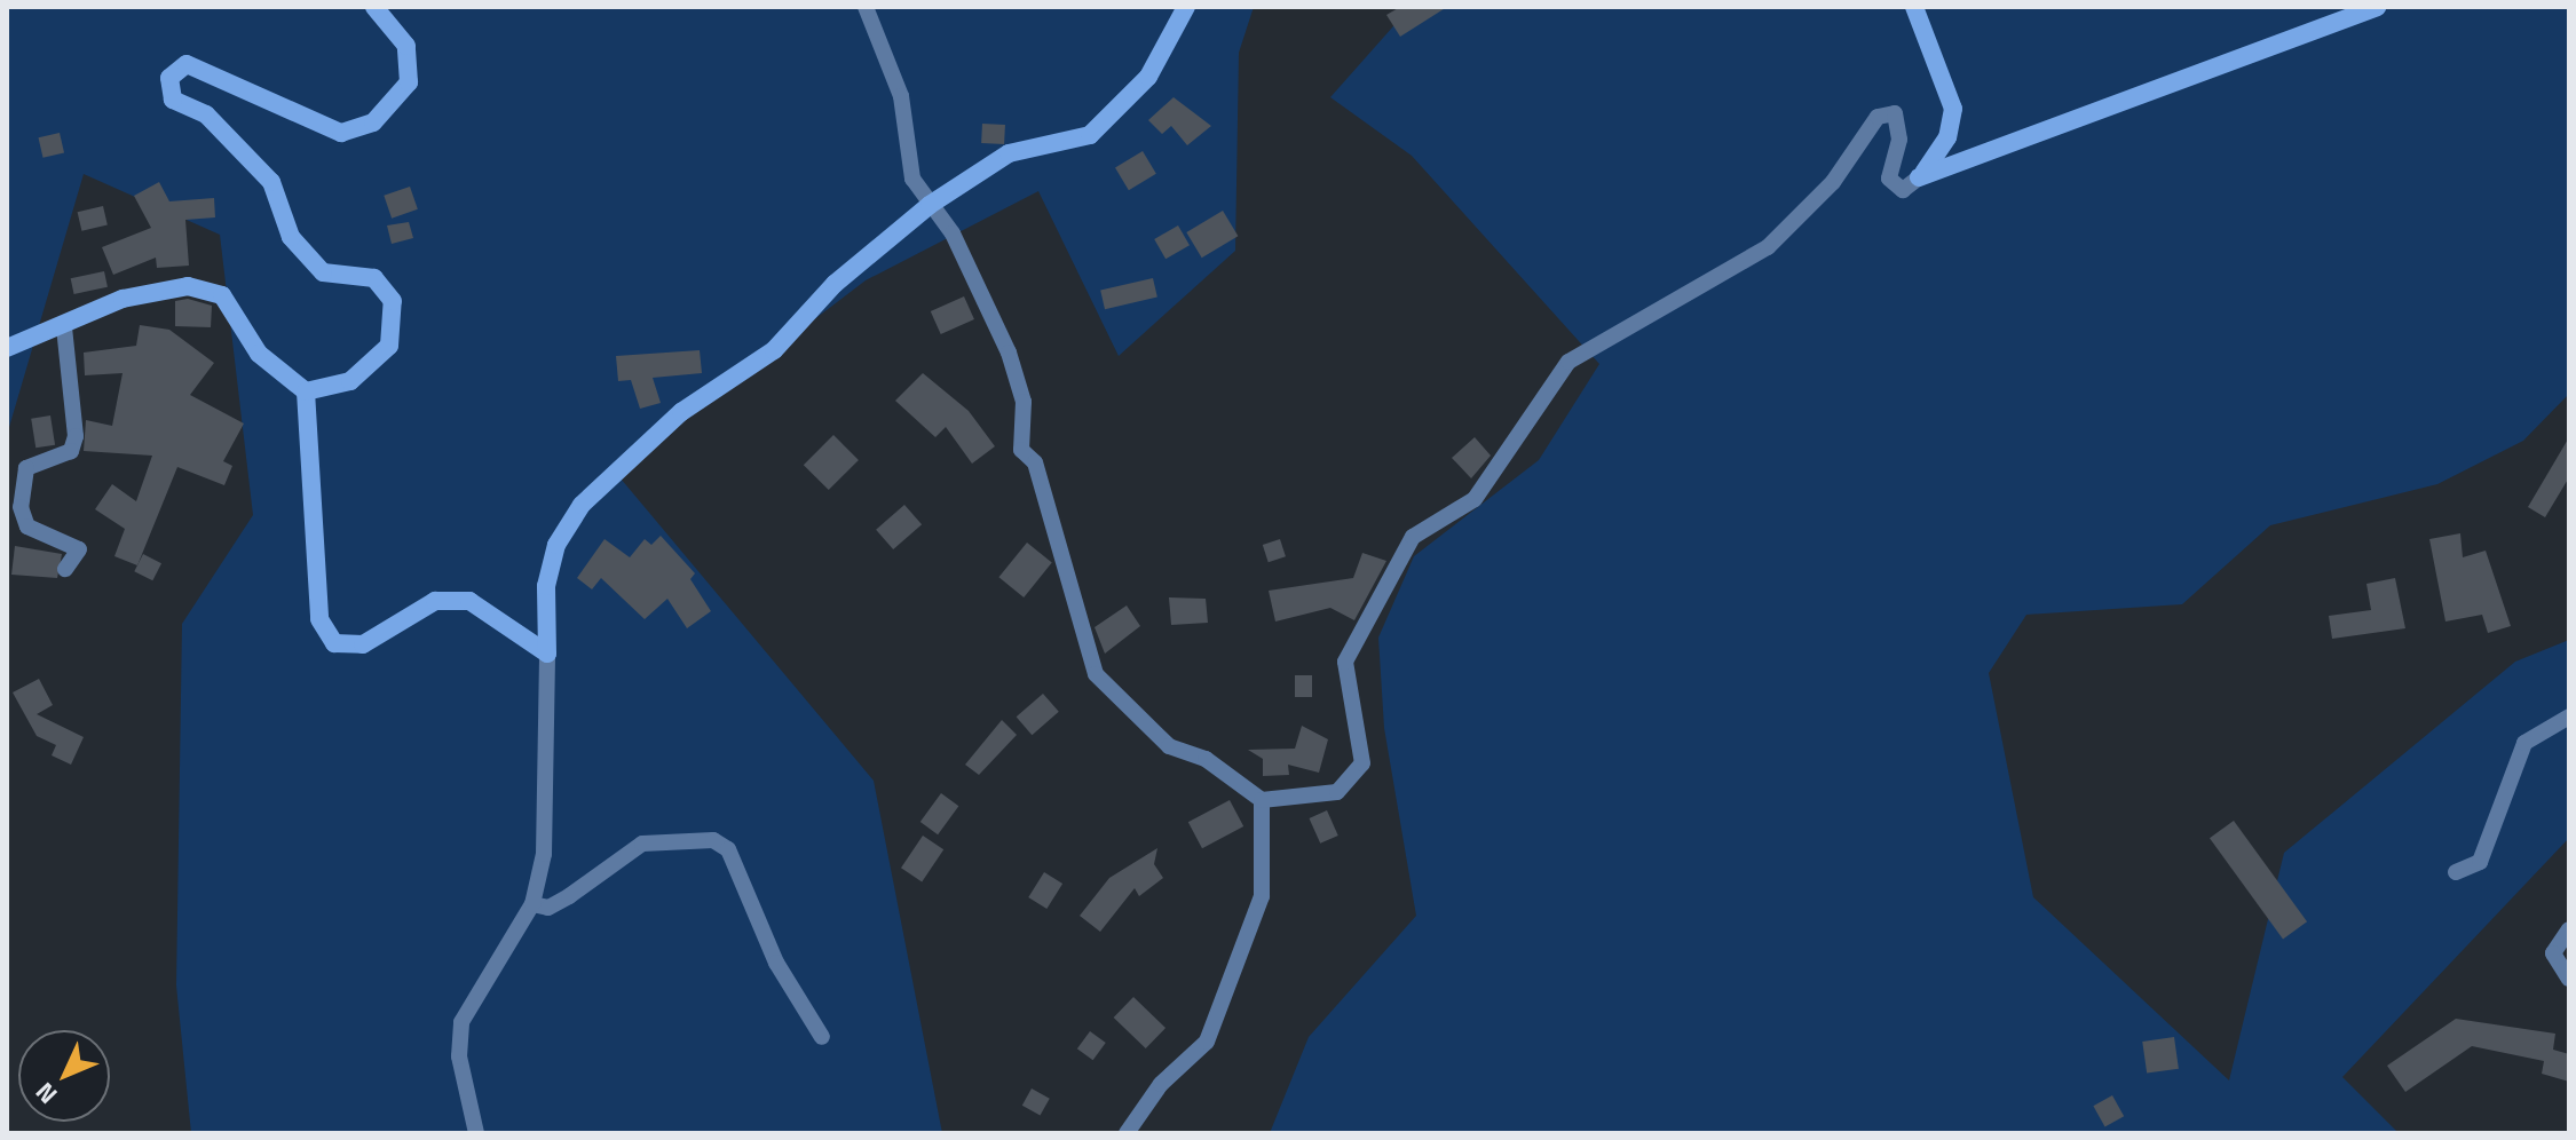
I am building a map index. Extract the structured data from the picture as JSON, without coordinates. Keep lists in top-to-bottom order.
{
  "north": "bottom left"
}
